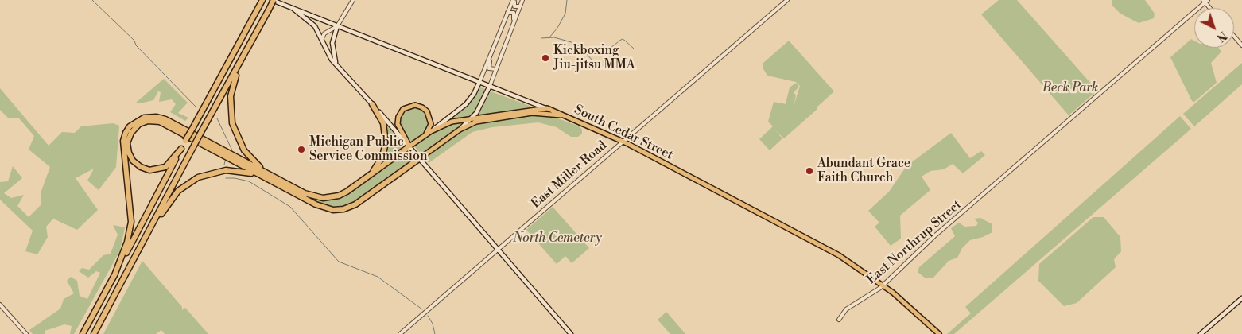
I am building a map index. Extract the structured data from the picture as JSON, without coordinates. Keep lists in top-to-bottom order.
{
  "streets": {
    "main road": ["South Cedar Street"],
    "street": ["East Miller Road", "East Northrup Street"]
  },
  "crossings": [
    ["South Cedar Street", "East Miller Road"],
    ["South Cedar Street", "East Northrup Street"]
  ],
  "parks": ["Beck Park", "North Cemetery"],
  "places": ["Kickboxing Jiu-jitsu MMA", "Michigan Public Service Commission", "Abundant Grace Faith Church"],
  "north": "bottom right"
}
